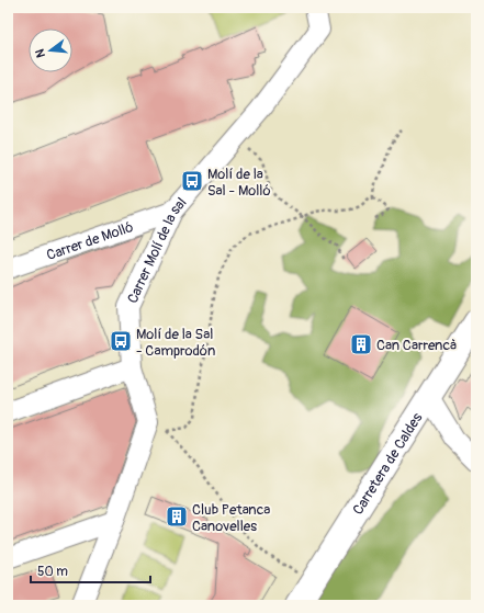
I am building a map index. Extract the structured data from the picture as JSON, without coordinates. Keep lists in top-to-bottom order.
{
  "streets": {
    "street": ["Carrer de Molló", "Carrer Molí de la sal", "Carretera de Caldes"]
  },
  "crossings": [
    ["Carrer de Molló", "Carrer Molí de la sal"]
  ],
  "places": {
    "bus stop": ["Molí de la Sal - Molló", "Molí de la Sal - Camprodón"],
    "building": ["Can Carrencà", "Club Petanca Canovelles"]
  },
  "scale_bar": "50 m",
  "north": "left"
}
